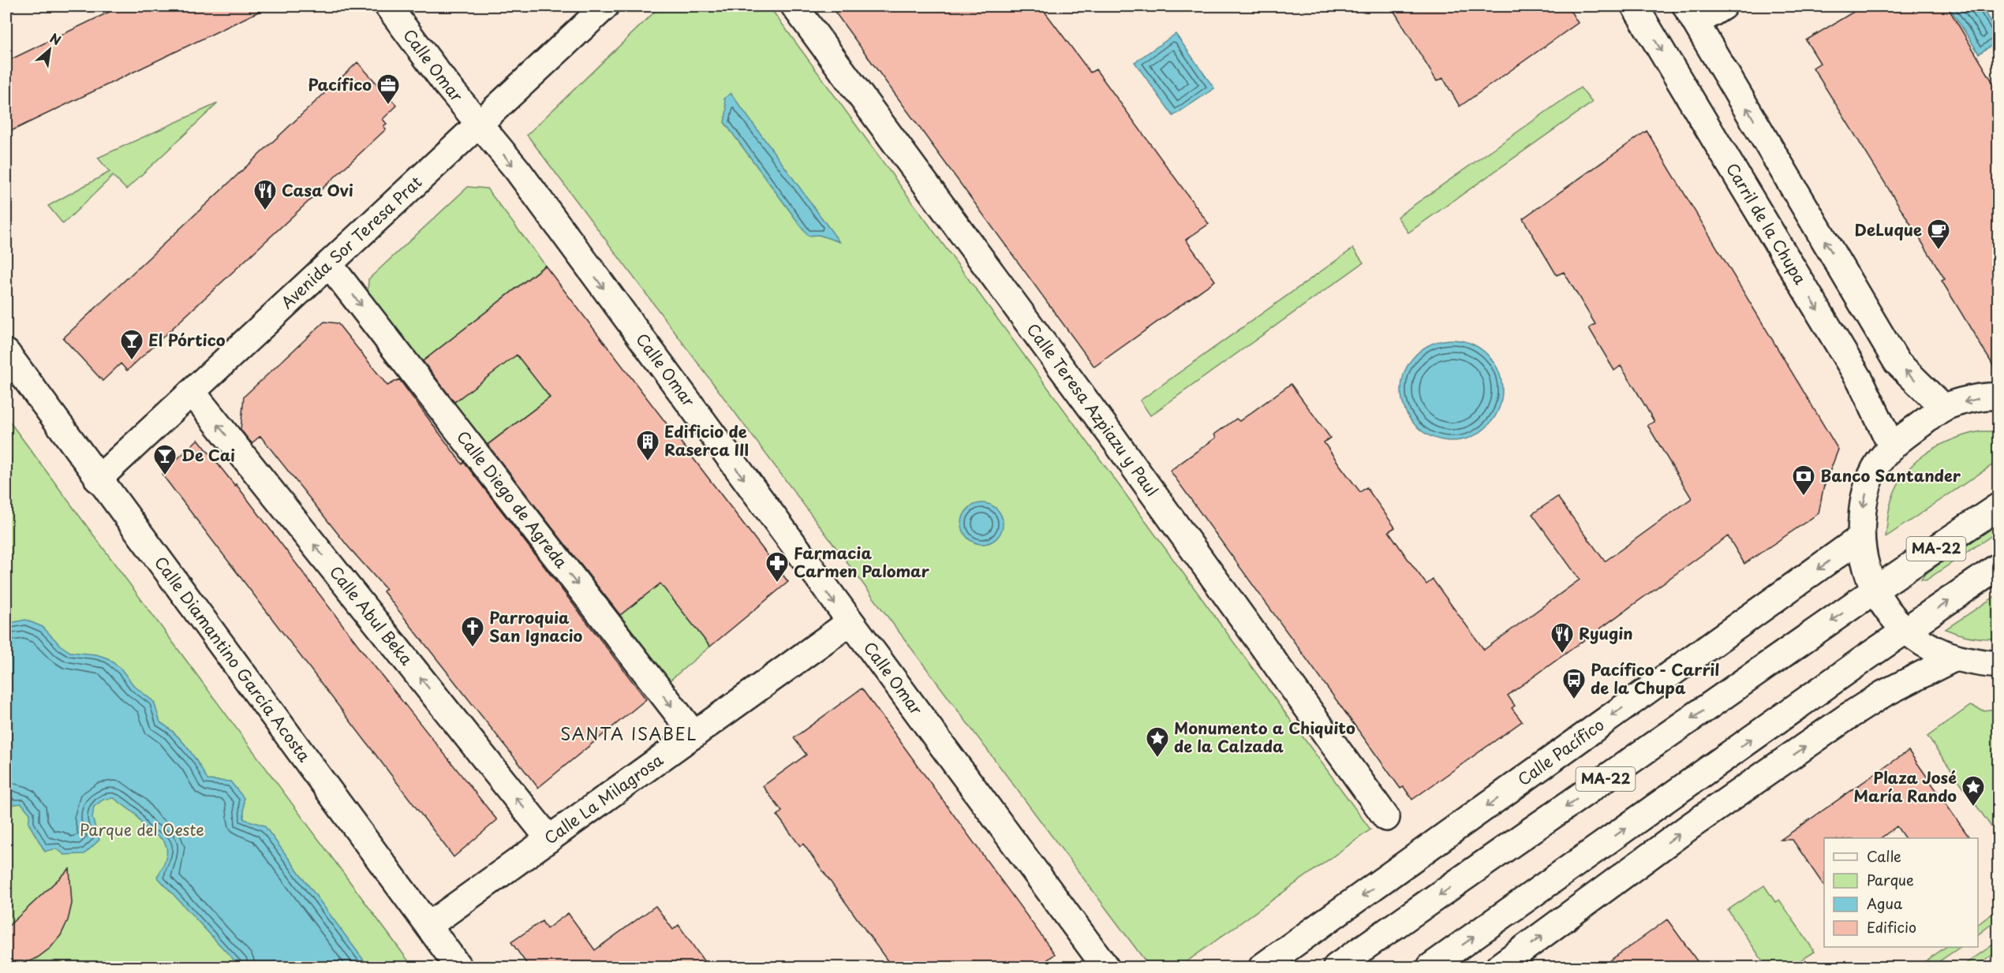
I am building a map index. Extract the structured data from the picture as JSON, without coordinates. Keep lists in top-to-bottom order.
{
  "streets": {
    "street": [
      "Calle Omar",
      "Carril de la Chupa",
      "Avenida Sor Teresa Prat",
      "Calle Teresa Azpiazu y Paul",
      "Calle Diego de Agreda",
      "MA-22",
      "Calle Abul Beka",
      "Calle Diamantino García Acosta",
      "Calle Pacífico",
      "Calle La Milagrosa"
    ]
  },
  "crossings": [
    ["Calle Omar", "Avenida Sor Teresa Prat"],
    ["Calle Omar", "Calle La Milagrosa"],
    ["Avenida Sor Teresa Prat", "Calle Diego de Agreda"],
    ["Avenida Sor Teresa Prat", "Calle Abul Beka"],
    ["Avenida Sor Teresa Prat", "Calle Diamantino García Acosta"],
    ["Calle Diego de Agreda", "Calle La Milagrosa"],
    ["Calle Abul Beka", "Calle La Milagrosa"],
    ["Calle Diamantino García Acosta", "Calle La Milagrosa"]
  ],
  "one_way": ["Calle Omar", "Calle Diego de Agreda", "Calle Abul Beka"],
  "districts": ["SANTA ISABEL"],
  "parks": ["Parque del Oeste"],
  "places": {
    "office": ["Pacífico"],
    "restaurant": ["Casa Ovi", "Ryugin"],
    "cafe": ["DeLuque"],
    "bar": ["El Pórtico", "De Cai"],
    "building": ["Edificio de Raserca III"],
    "bank": ["Banco Santander"],
    "pharmacy": ["Farmacia Carmen Palomar"],
    "church": ["Parroquia San Ignacio"],
    "bus stop": ["Pacífico - Carril de la Chupa"],
    "place": ["Monumento a Chiquito de la Calzada", "Plaza José María Rando"]
  },
  "legend": [
    "Calle",
    "Parque",
    "Agua",
    "Edificio"
  ],
  "north": "top right"
}
